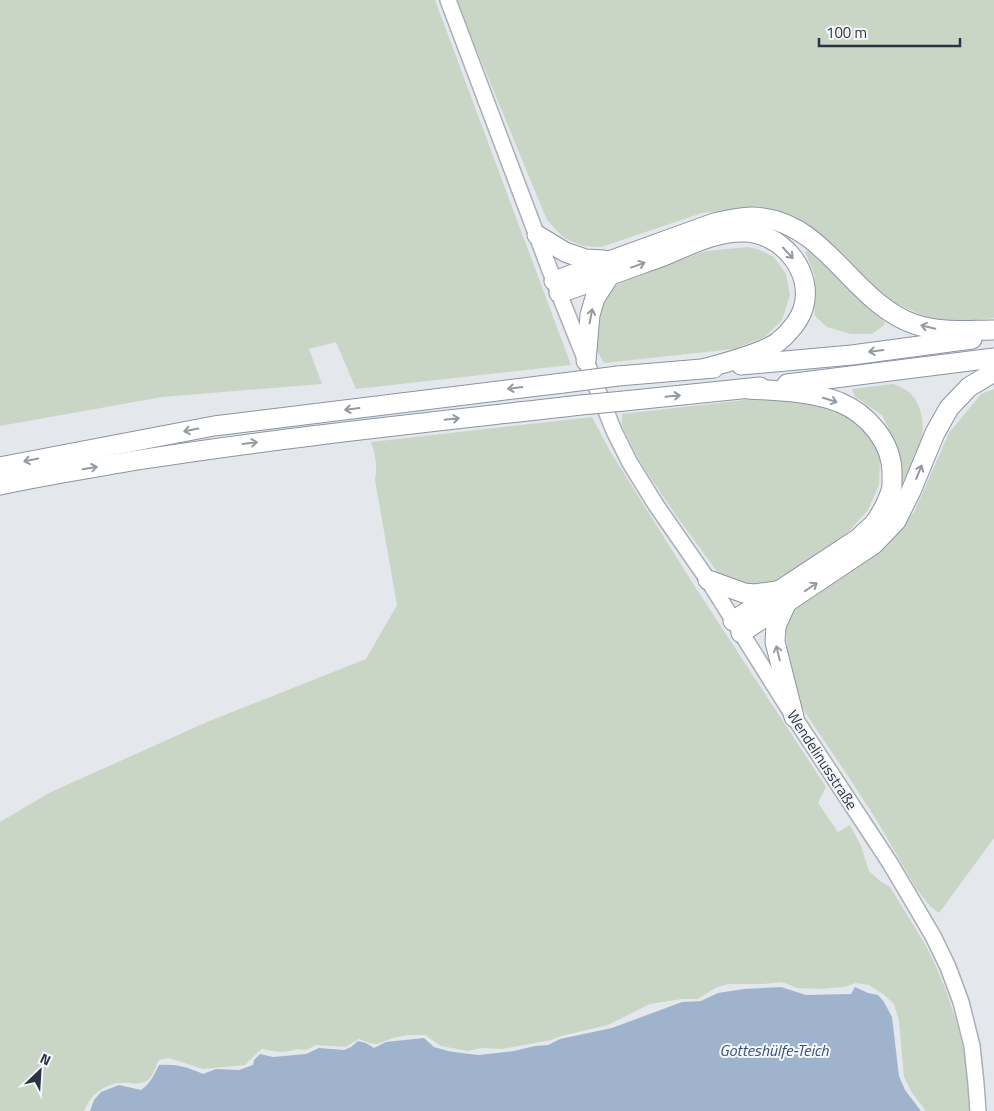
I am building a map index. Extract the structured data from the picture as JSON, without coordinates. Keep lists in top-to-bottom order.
{
  "streets": {
    "main road": ["Wendelinusstraße"]
  },
  "water": ["Gotteshülfe-Teich"],
  "scale_bar": "100 m",
  "north": "top right"
}
